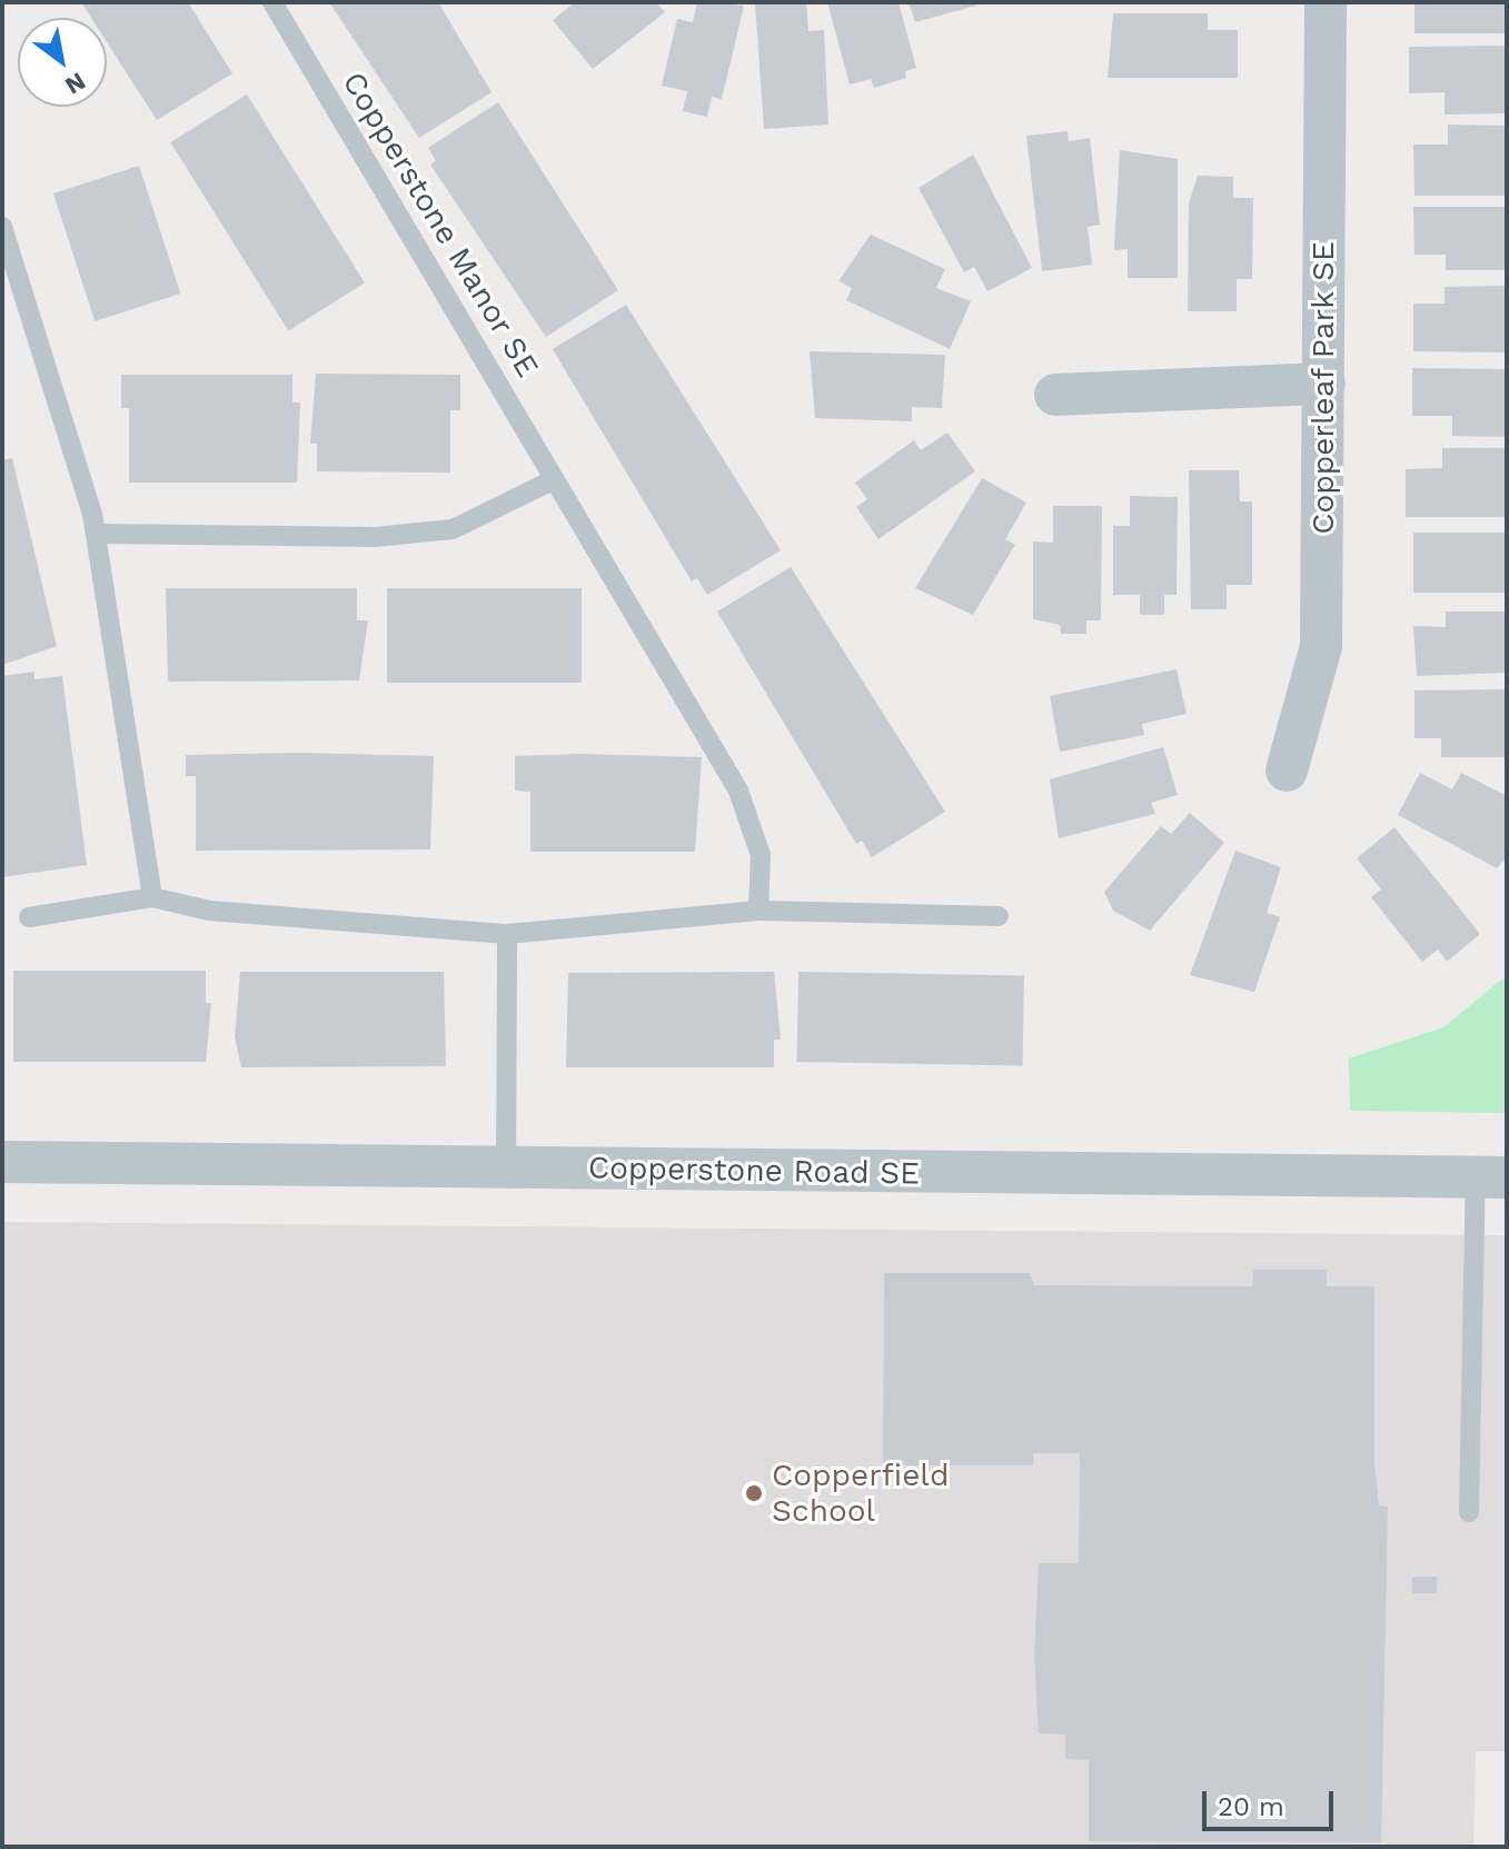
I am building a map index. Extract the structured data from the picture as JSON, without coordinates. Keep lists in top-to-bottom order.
{
  "streets": {
    "street": ["Copperleaf Park SE", "Copperstone Road SE"],
    "lane": ["Copperstone Manor SE"]
  },
  "places": ["Copperfield School"],
  "scale_bar": "20 m",
  "north": "bottom right"
}
